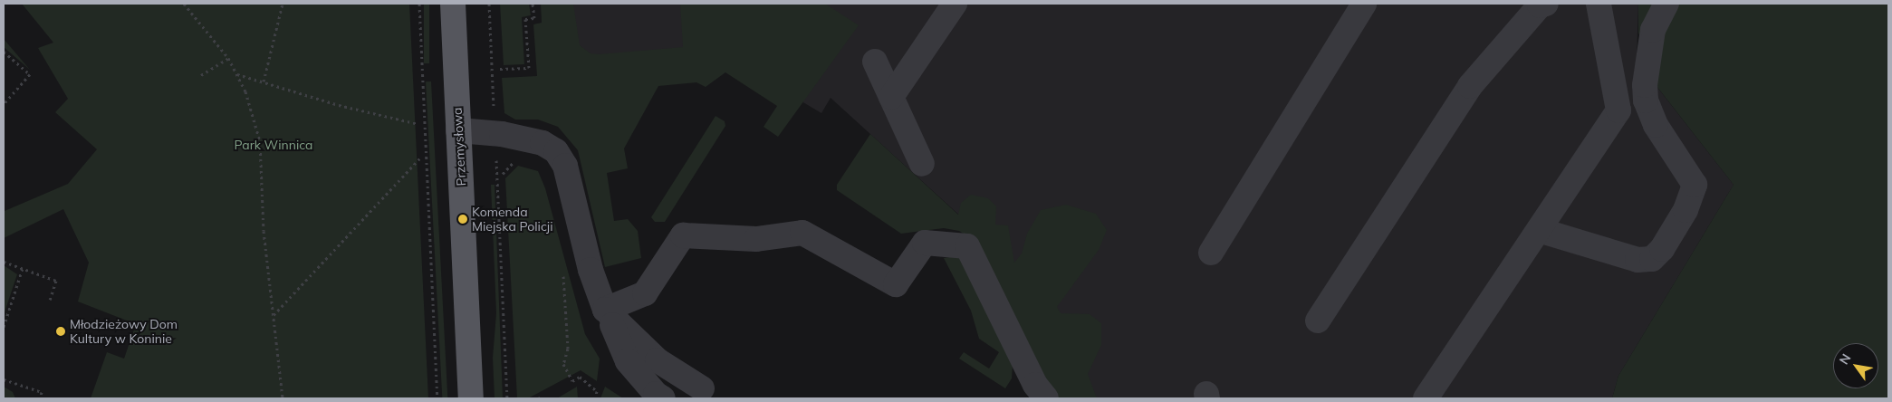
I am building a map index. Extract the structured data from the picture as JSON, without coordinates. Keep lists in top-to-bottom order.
{
  "streets": {
    "main road": ["Przemysłowa"]
  },
  "parks": ["Park Winnica"],
  "places": ["Komenda Miejska Policji", "Młodzieżowy Dom Kultury w Koninie"],
  "north": "top left"
}
